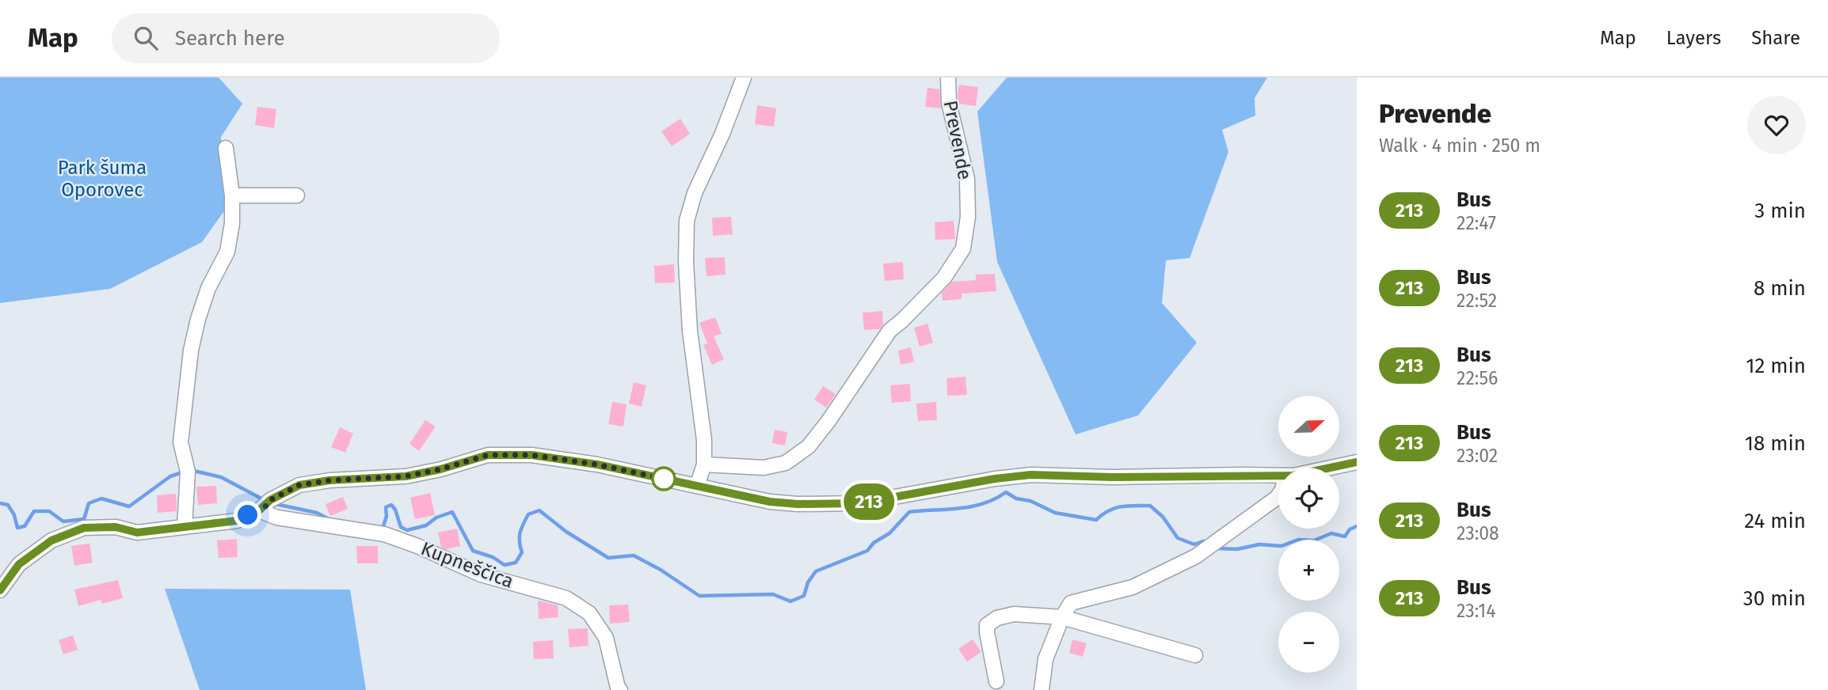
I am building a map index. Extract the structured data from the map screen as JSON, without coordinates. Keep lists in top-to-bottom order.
{
  "streets": {
    "street": ["Prevende", "Kupneščica"]
  },
  "parks": ["Park šuma Oporovec"],
  "lines": ["bus line 213"],
  "north": "right",
  "page": {
    "header": "Map",
    "search": "Search here",
    "nav": ["Map", "Layers", "Share"],
    "on_map": "213",
    "heading": ["Prevende", "Walk · 4 min · 250 m"],
    "list": [
      {
        "mark": "213",
        "name": "Bus",
        "note": "22:47",
        "value": "3 min"
      },
      {
        "mark": "213",
        "name": "Bus",
        "note": "22:52",
        "value": "8 min"
      },
      {
        "mark": "213",
        "name": "Bus",
        "note": "22:56",
        "value": "12 min"
      },
      {
        "mark": "213",
        "name": "Bus",
        "note": "23:02",
        "value": "18 min"
      },
      {
        "mark": "213",
        "name": "Bus",
        "note": "23:08",
        "value": "24 min"
      },
      {
        "mark": "213",
        "name": "Bus",
        "note": "23:14",
        "value": "30 min"
      }
    ],
    "map_buttons": ["+", "−"]
  }
}
